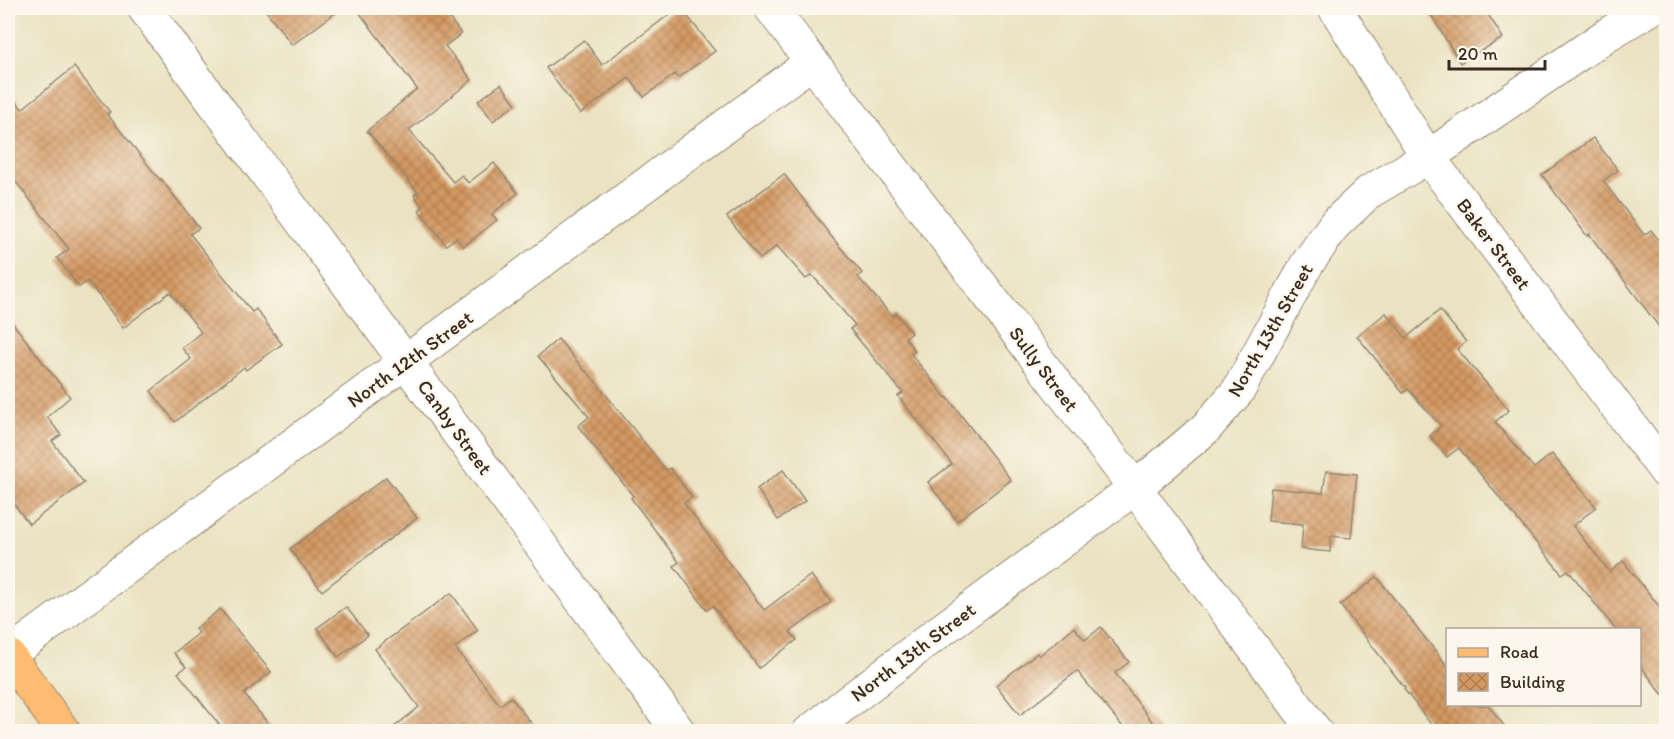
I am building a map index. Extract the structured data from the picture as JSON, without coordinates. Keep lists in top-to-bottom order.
{
  "streets": {
    "street": [
      "Baker Street",
      "North 13th Street",
      "North 12th Street",
      "Sully Street",
      "Canby Street"
    ]
  },
  "crossings": [
    ["Baker Street", "North 13th Street"],
    ["North 13th Street", "Sully Street"],
    ["North 12th Street", "Sully Street"],
    ["North 12th Street", "Canby Street"]
  ],
  "legend": ["Road", "Building"],
  "scale_bar": "20 m"
}
